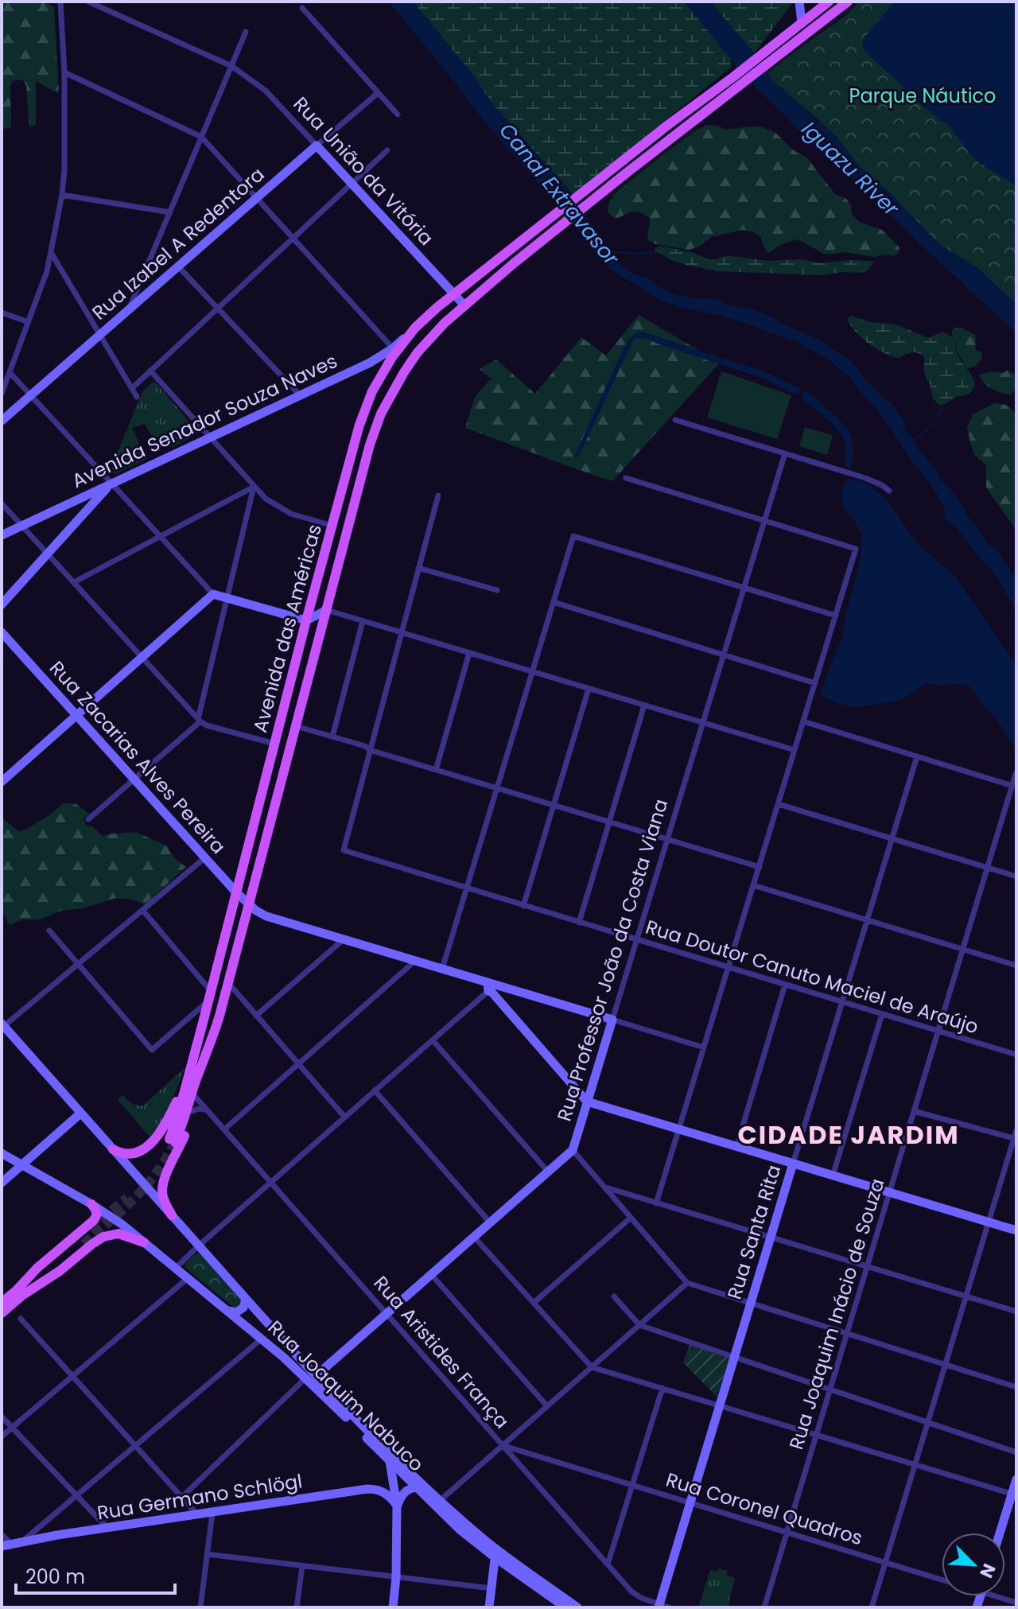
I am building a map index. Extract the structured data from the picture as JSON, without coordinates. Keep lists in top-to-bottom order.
{
  "streets": {
    "main road": [
      "Rua União da Vitória",
      "Rua Izabel A Redentora",
      "Avenida Senador Souza Naves",
      "Avenida das Américas",
      "Rua Zacarias Alves Pereira",
      "Rua Professor João da Costa Viana",
      "Rua Santa Rita",
      "Rua Joaquim Nabuco",
      "Rua Germano Schlögl"
    ],
    "street": [
      "Rua Doutor Canuto Maciel de Araújo",
      "Rua Joaquim Inácio de Souza",
      "Rua Aristides França",
      "Rua Coronel Quadros"
    ]
  },
  "crossings": [
    ["Rua União da Vitória", "Rua Izabel A Redentora"],
    ["Rua União da Vitória", "Avenida das Américas"],
    ["Avenida Senador Souza Naves", "Avenida das Américas"],
    ["Avenida das Américas", "Rua Zacarias Alves Pereira"],
    ["Avenida das Américas", "Rua Aristides França"],
    ["Rua Zacarias Alves Pereira", "Rua Professor João da Costa Viana"],
    ["Rua Professor João da Costa Viana", "Rua Doutor Canuto Maciel de Araújo"],
    ["Rua Professor João da Costa Viana", "Rua Aristides França"],
    ["Rua Professor João da Costa Viana", "Rua Joaquim Nabuco"],
    ["Rua Doutor Canuto Maciel de Araújo", "Rua Santa Rita"],
    ["Rua Doutor Canuto Maciel de Araújo", "Rua Joaquim Inácio de Souza"],
    ["Rua Santa Rita", "Rua Aristides França"],
    ["Rua Santa Rita", "Rua Coronel Quadros"],
    ["Rua Joaquim Inácio de Souza", "Rua Coronel Quadros"],
    ["Rua Aristides França", "Rua Coronel Quadros"]
  ],
  "districts": ["CIDADE JARDIM"],
  "water": ["Iguazu River", "Canal Extravasor"],
  "parks": ["Parque Náutico"],
  "scale_bar": "200 m",
  "north": "bottom right"
}
